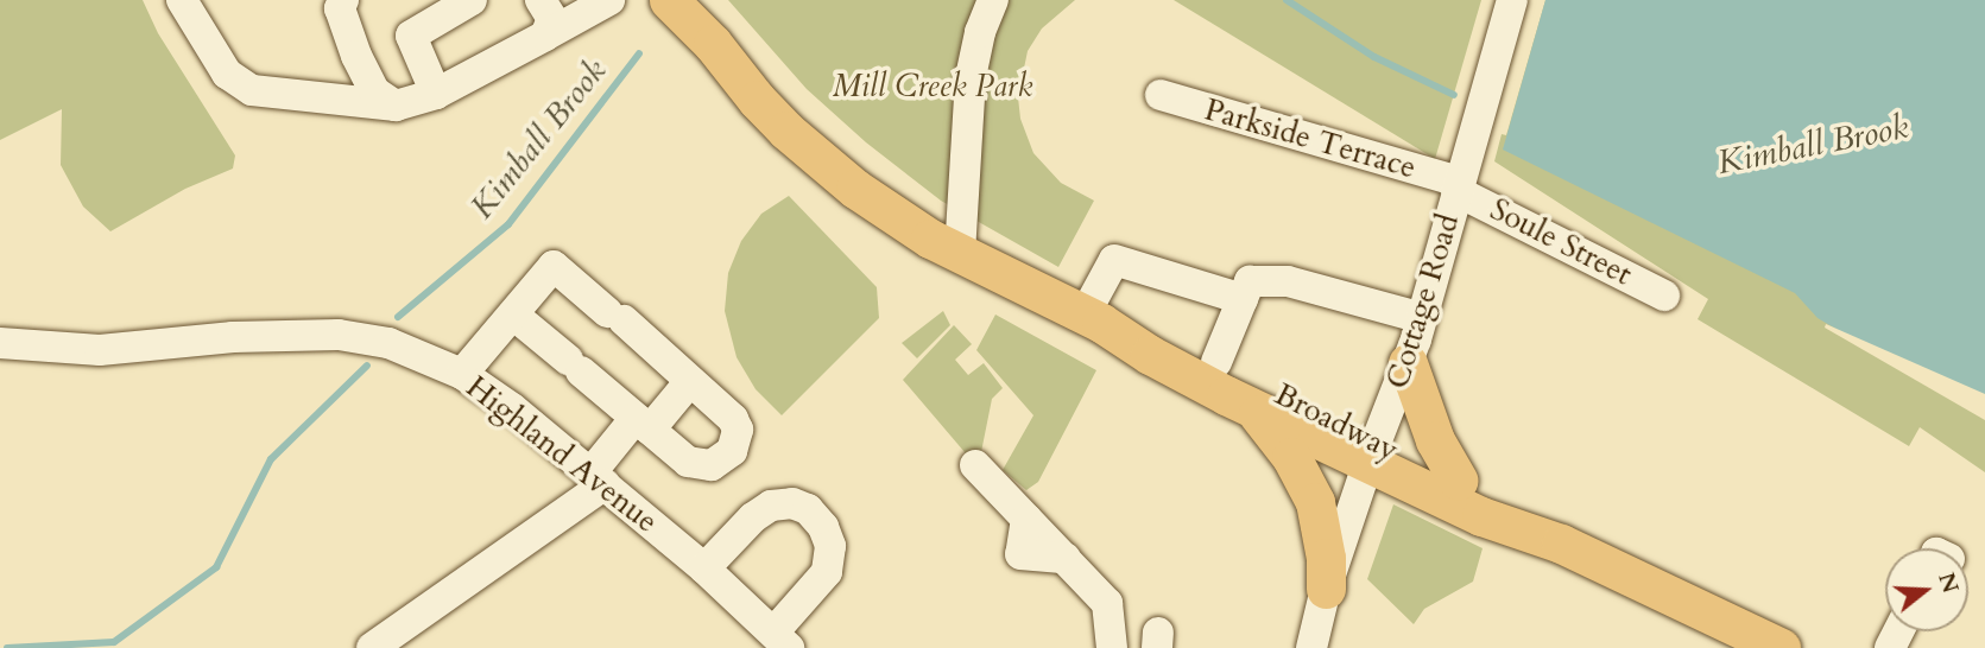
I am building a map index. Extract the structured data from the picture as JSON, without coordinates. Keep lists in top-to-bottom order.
{
  "streets": {
    "main road": ["Broadway"],
    "street": [
      "Parkside Terrace",
      "Soule Street",
      "Cottage Road",
      "Highland Avenue"
    ]
  },
  "crossings": [
    ["Parkside Terrace", "Soule Street"],
    ["Parkside Terrace", "Cottage Road"],
    ["Soule Street", "Cottage Road"],
    ["Cottage Road", "Broadway"]
  ],
  "water": ["Kimball Brook"],
  "parks": ["Mill Creek Park"],
  "north": "right"
}
